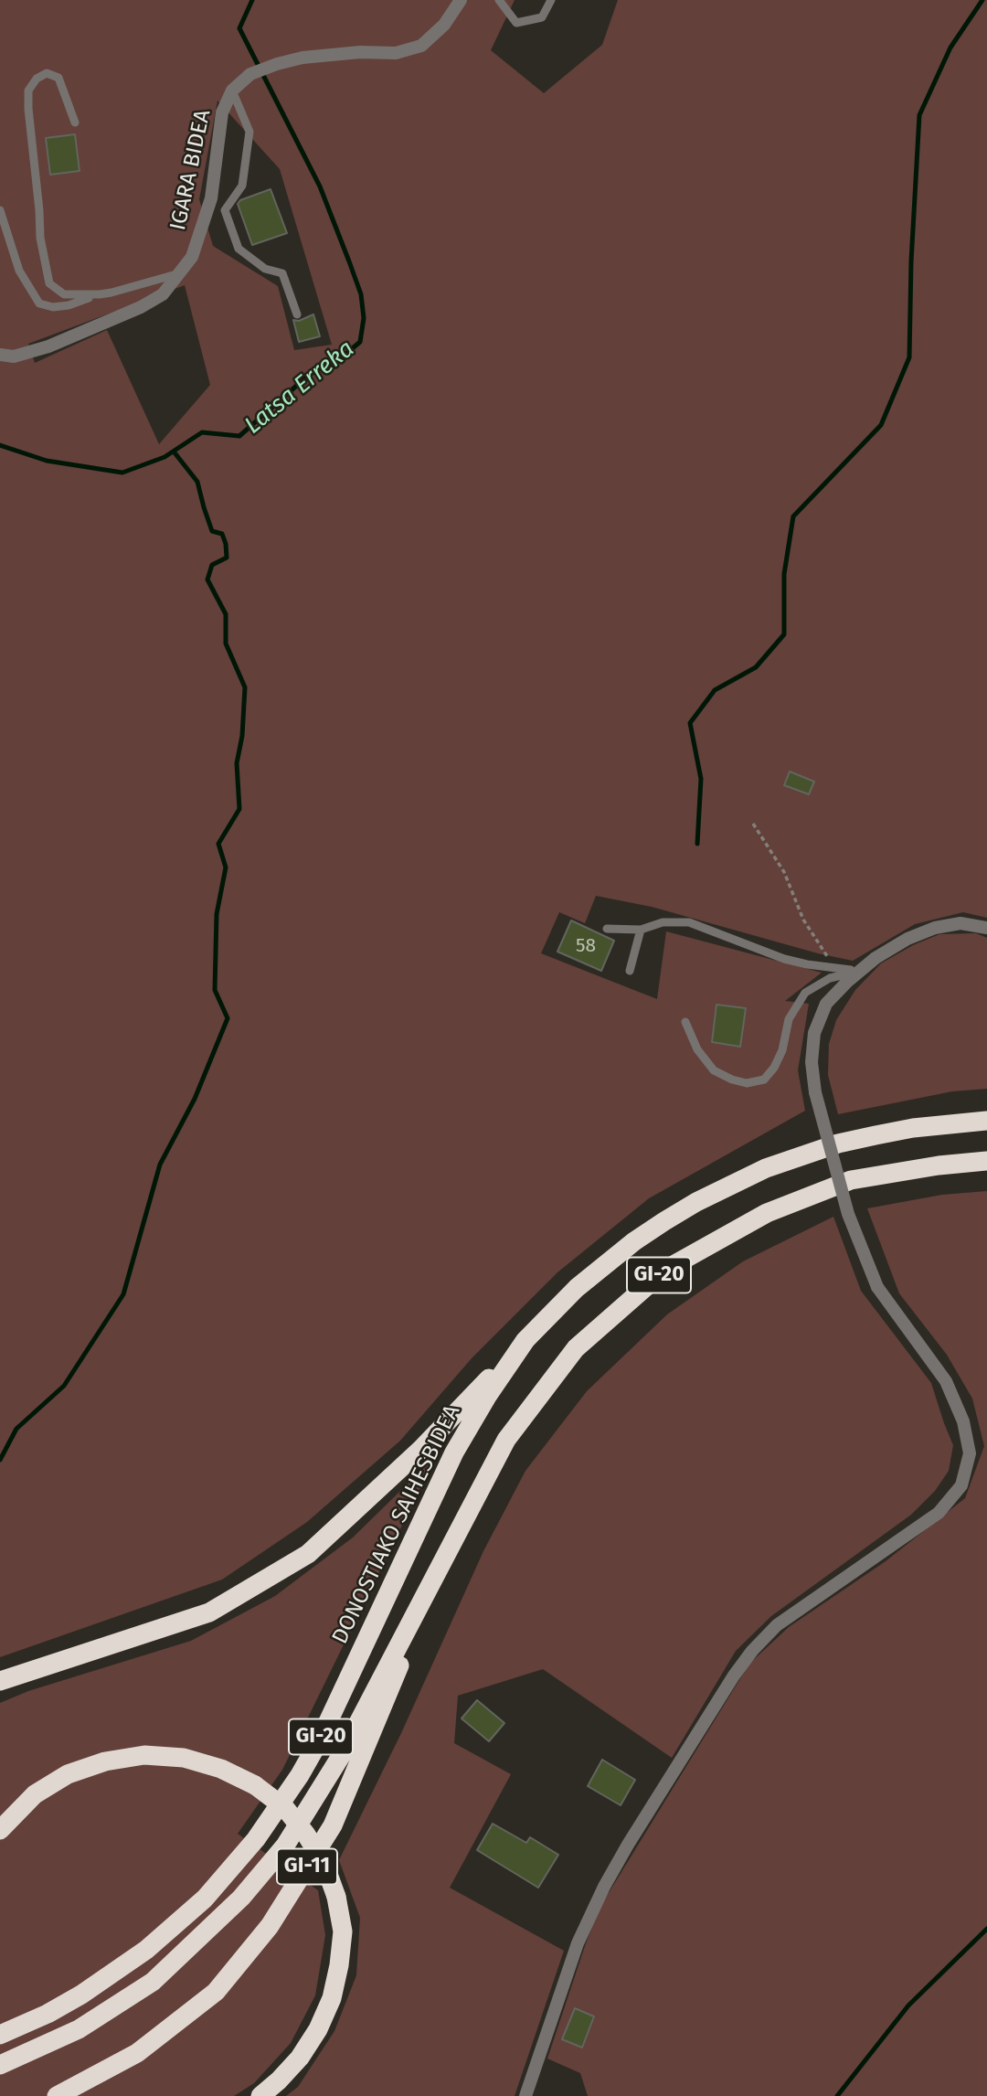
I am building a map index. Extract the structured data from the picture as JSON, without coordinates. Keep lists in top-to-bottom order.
{
  "streets": {
    "highway": ["GI-20", "DONOSTIAKO SAIHESBIDEA", "GI-11"],
    "street": ["IGARA BIDEA"]
  },
  "crossings": [
    ["GI-20", "GI-11"]
  ],
  "water": ["Latsa Erreka"],
  "house_numbers": ["58"]
}
